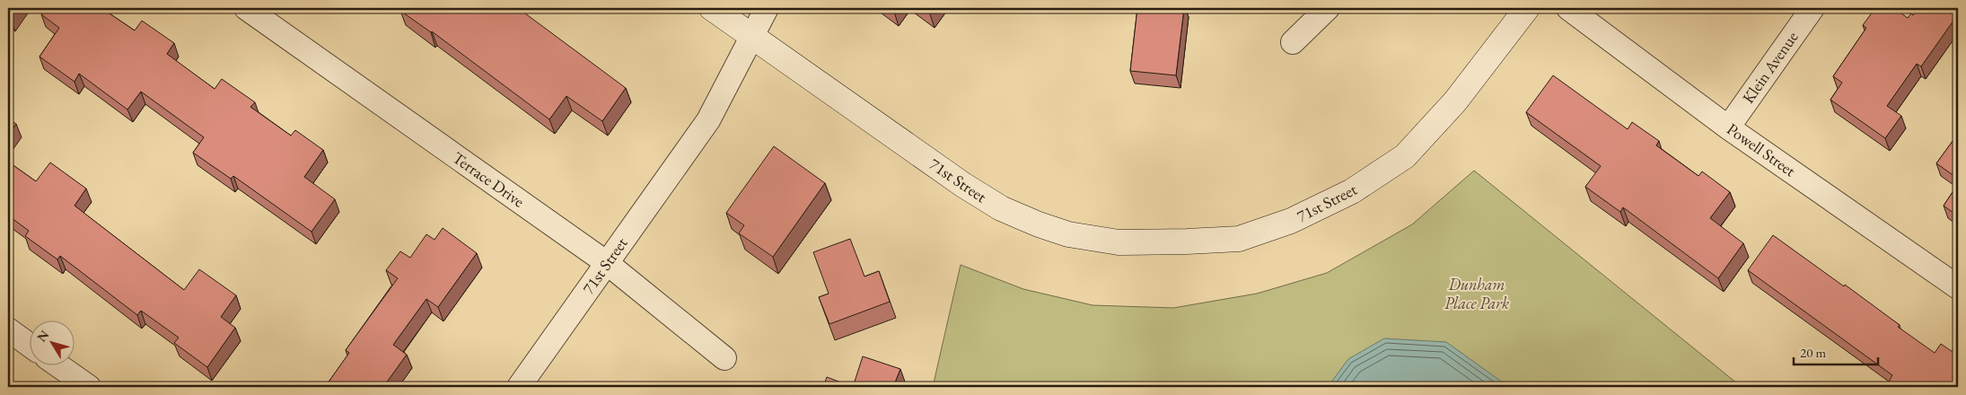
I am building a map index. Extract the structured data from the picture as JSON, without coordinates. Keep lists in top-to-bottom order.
{
  "streets": {
    "street": [
      "Klein Avenue",
      "Powell Street",
      "Terrace Drive",
      "71st Street"
    ]
  },
  "crossings": [
    ["Klein Avenue", "Powell Street"],
    ["Terrace Drive", "71st Street"]
  ],
  "parks": ["Dunham Place Park"],
  "scale_bar": "20 m",
  "north": "top left"
}
